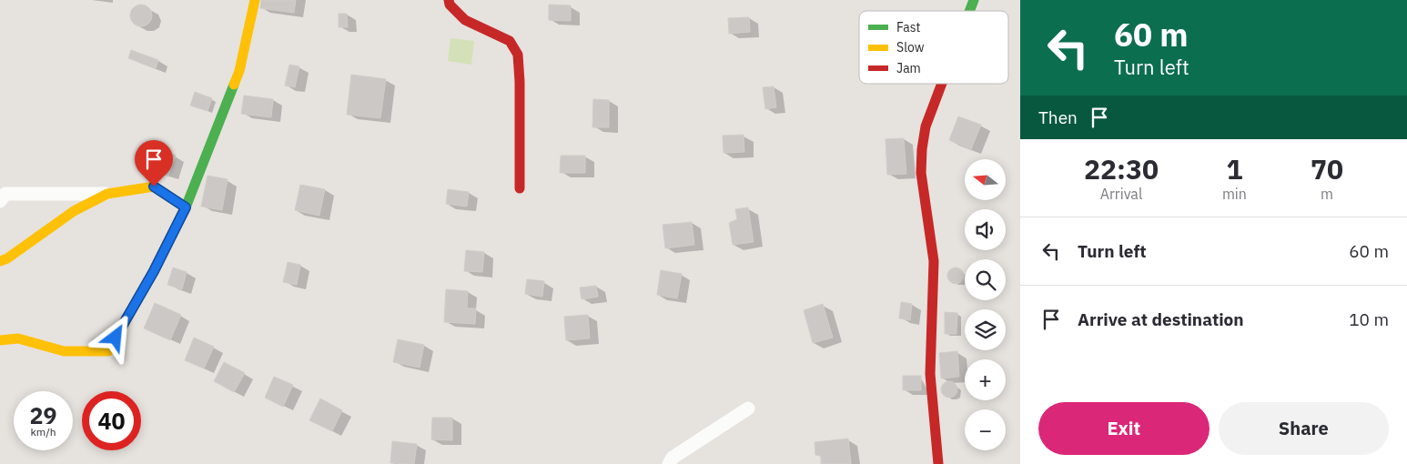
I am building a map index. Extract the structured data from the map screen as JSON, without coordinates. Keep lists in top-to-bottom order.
{
  "legend": ["Fast", "Slow", "Jam"],
  "north": "left",
  "page": {
    "turn": ["60 m", "Turn left"],
    "then": "Then",
    "eta": [
      "22:30",
      "Arrival",
      "1",
      "min",
      "70",
      "m"
    ],
    "map_buttons": ["+", "−"],
    "list": [
      {
        "name": "Turn left",
        "value": "60 m"
      },
      {
        "name": "Arrive at destination",
        "value": "10 m"
      }
    ],
    "speed": "29 km/h",
    "limit": "40",
    "buttons": ["Exit", "Share"]
  }
}
